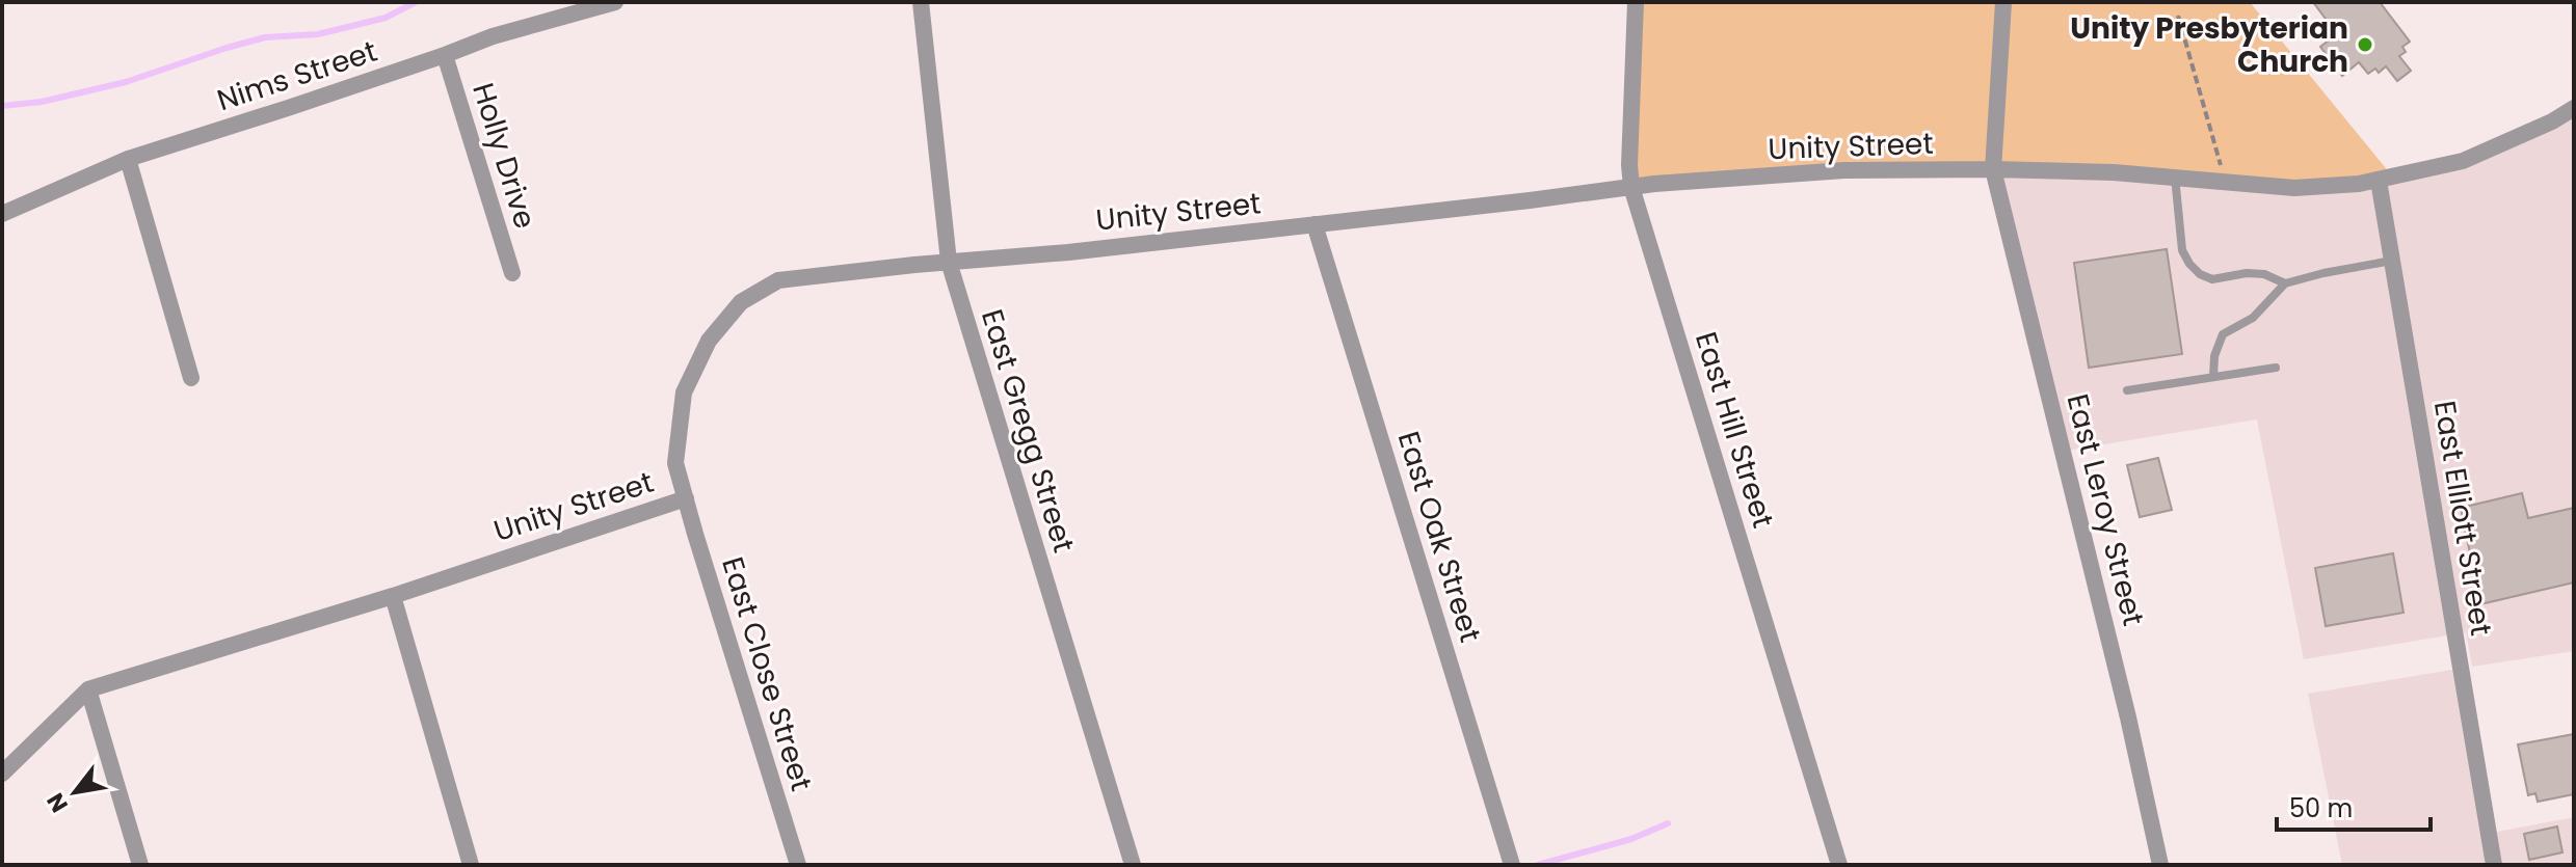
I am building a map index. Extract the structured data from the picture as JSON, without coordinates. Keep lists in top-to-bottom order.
{
  "streets": {
    "street": [
      "Nims Street",
      "Unity Street",
      "Holly Drive",
      "East Hill Street",
      "East Gregg Street",
      "East Leroy Street",
      "East Elliott Street",
      "East Oak Street",
      "East Close Street"
    ]
  },
  "crossings": [
    ["Nims Street", "Holly Drive"],
    ["Unity Street", "East Hill Street"],
    ["Unity Street", "East Gregg Street"],
    ["Unity Street", "East Leroy Street"],
    ["Unity Street", "East Elliott Street"],
    ["Unity Street", "East Oak Street"],
    ["Unity Street", "East Close Street"]
  ],
  "places": ["Unity Presbyterian Church"],
  "scale_bar": "50 m",
  "north": "bottom left"
}
